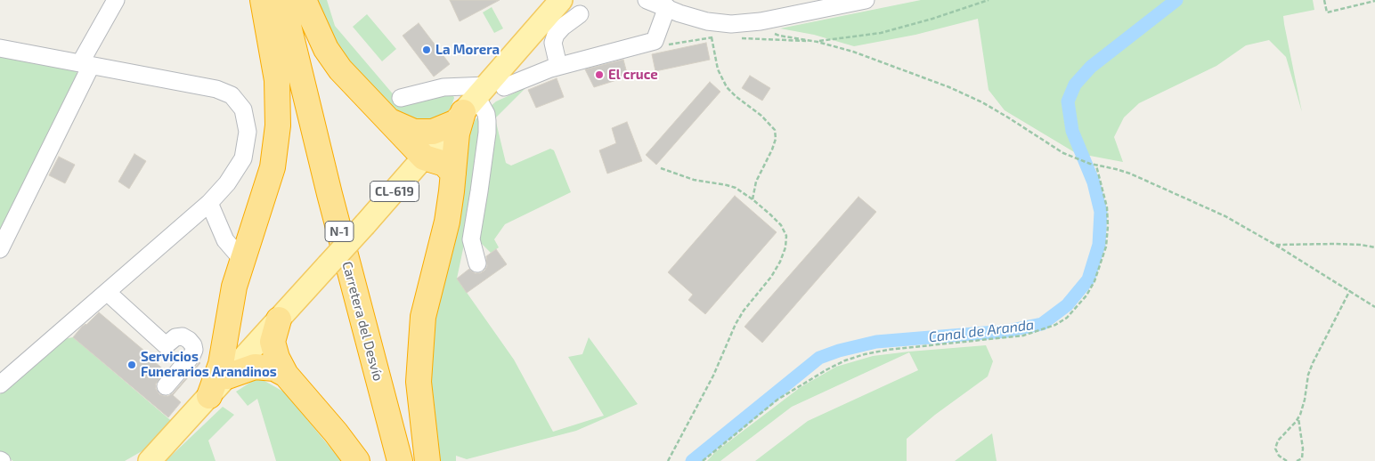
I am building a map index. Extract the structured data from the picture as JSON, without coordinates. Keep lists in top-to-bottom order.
{
  "streets": {
    "highway": ["N-1", "Carretera del Desvío"],
    "main road": ["CL-619"]
  },
  "water": ["Canal de Aranda"],
  "places": ["La Morera", "El cruce", "Servicios Funerarios Arandinos"]
}
